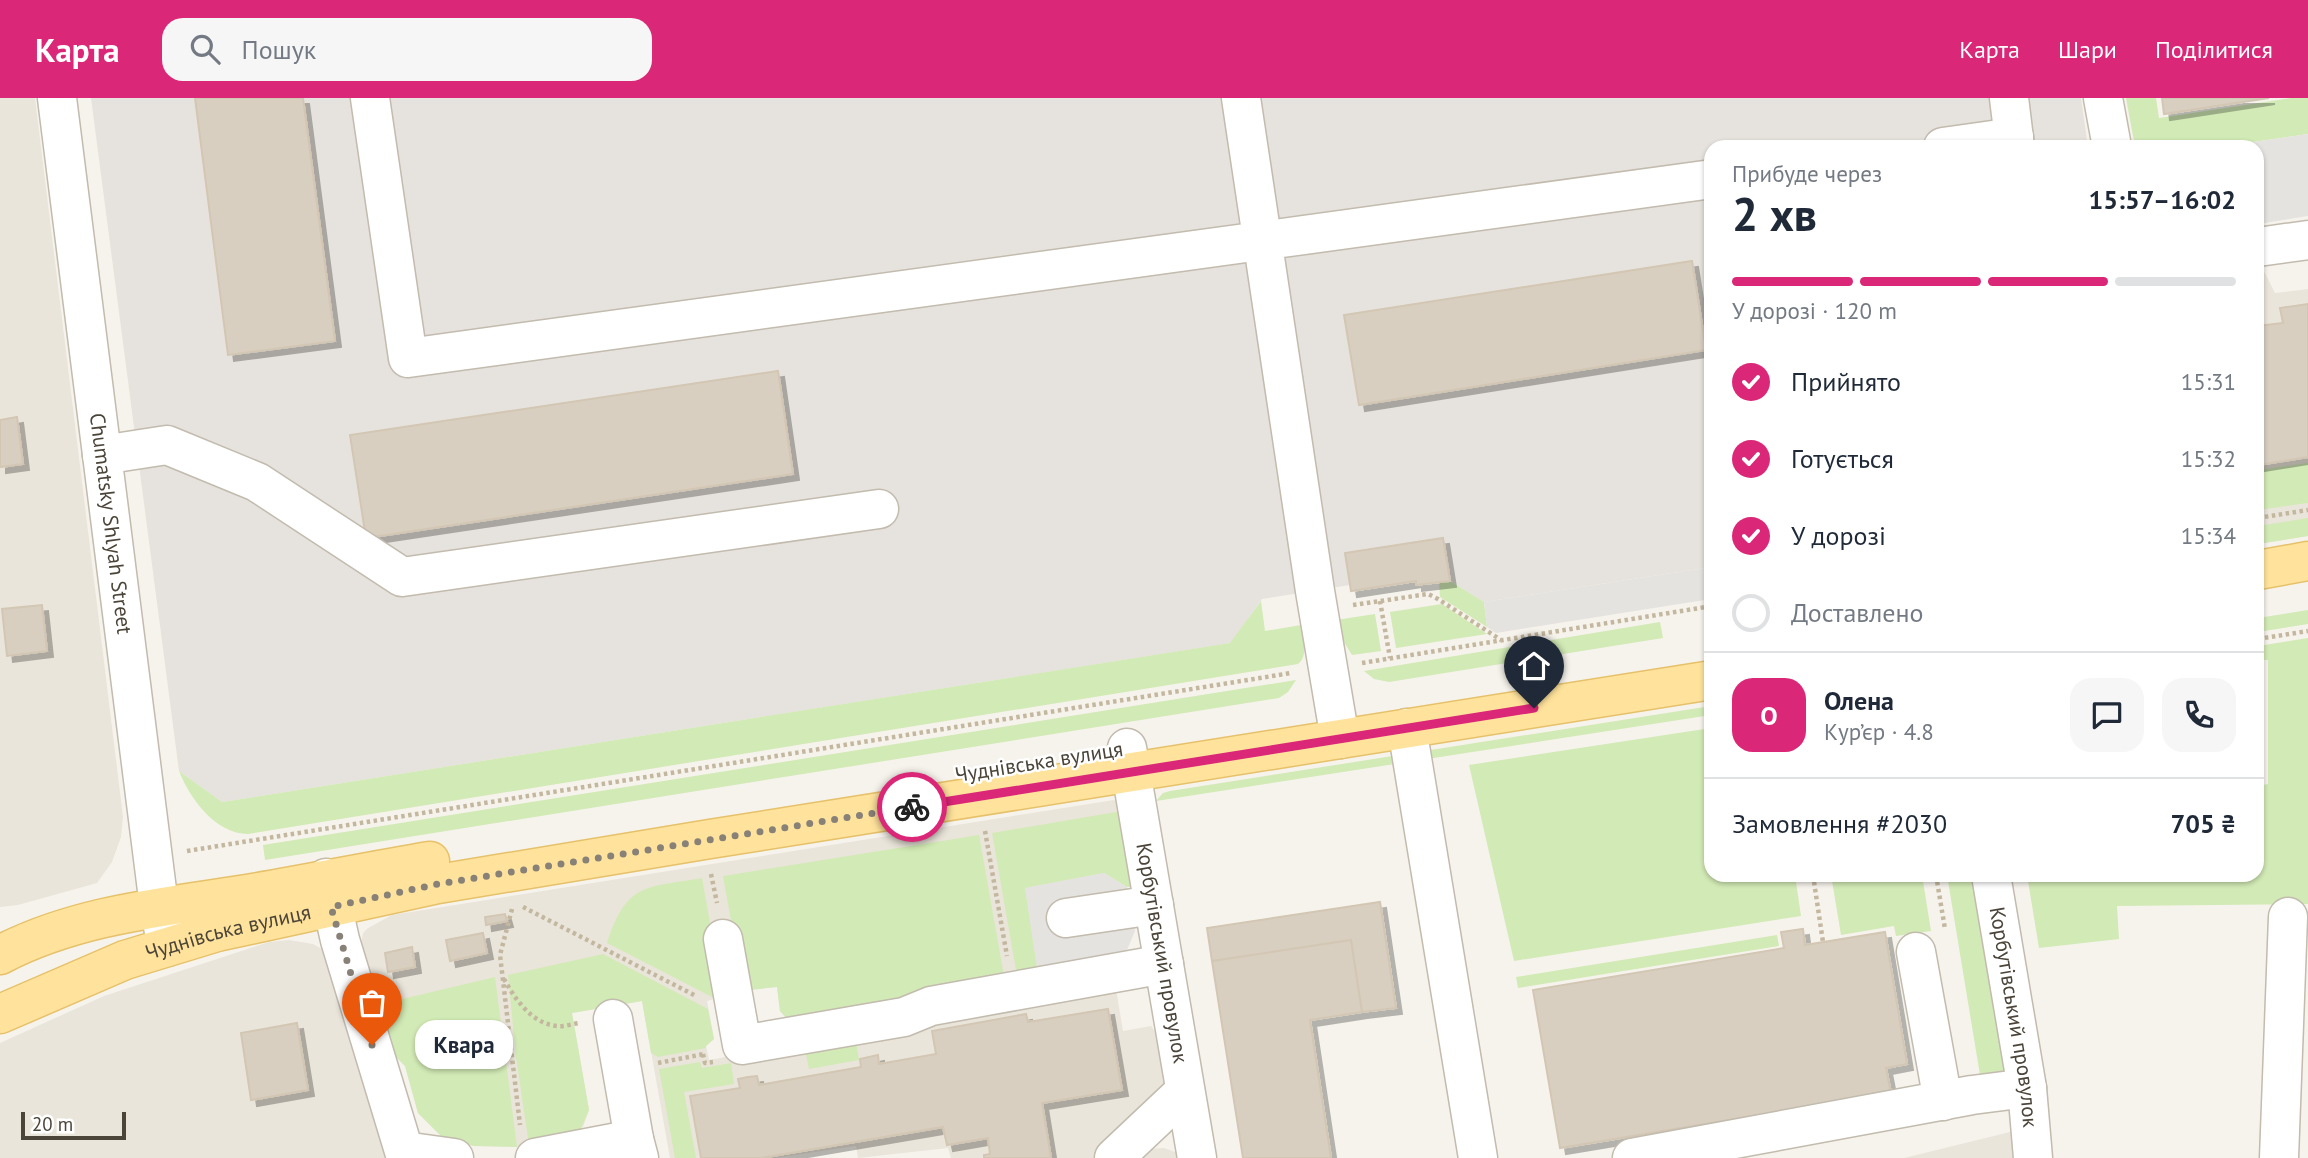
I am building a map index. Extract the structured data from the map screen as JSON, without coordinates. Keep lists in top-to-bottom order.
{
  "streets": {
    "main road": ["Чуднівська вулиця"],
    "street": ["Chumatsky Shlyah Street", "Корбутівський провулок"]
  },
  "crossings": [
    ["Chumatsky Shlyah Street", "Чуднівська вулиця"],
    ["Чуднівська вулиця", "Корбутівський провулок"]
  ],
  "places": ["Квара"],
  "scale_bar": "20 m",
  "page": {
    "header": "Карта",
    "search": "Пошук",
    "nav": ["Карта", "Шари", "Поділитися"],
    "heading": ["2 хв", "Прибуде через", "15:57–16:02"],
    "panel": [
      "Олена",
      "Кур’єр · 4.8",
      "Замовлення #2030",
      "705 ₴"
    ],
    "bar": "У дорозі · 120 m",
    "list": [
      ["Прийнято", "15:31"],
      ["Готується", "15:32"],
      ["У дорозі", "15:34"],
      "Доставлено"
    ],
    "round": "О",
    "bubble": "Квара",
    "scale": "20 m"
  }
}
